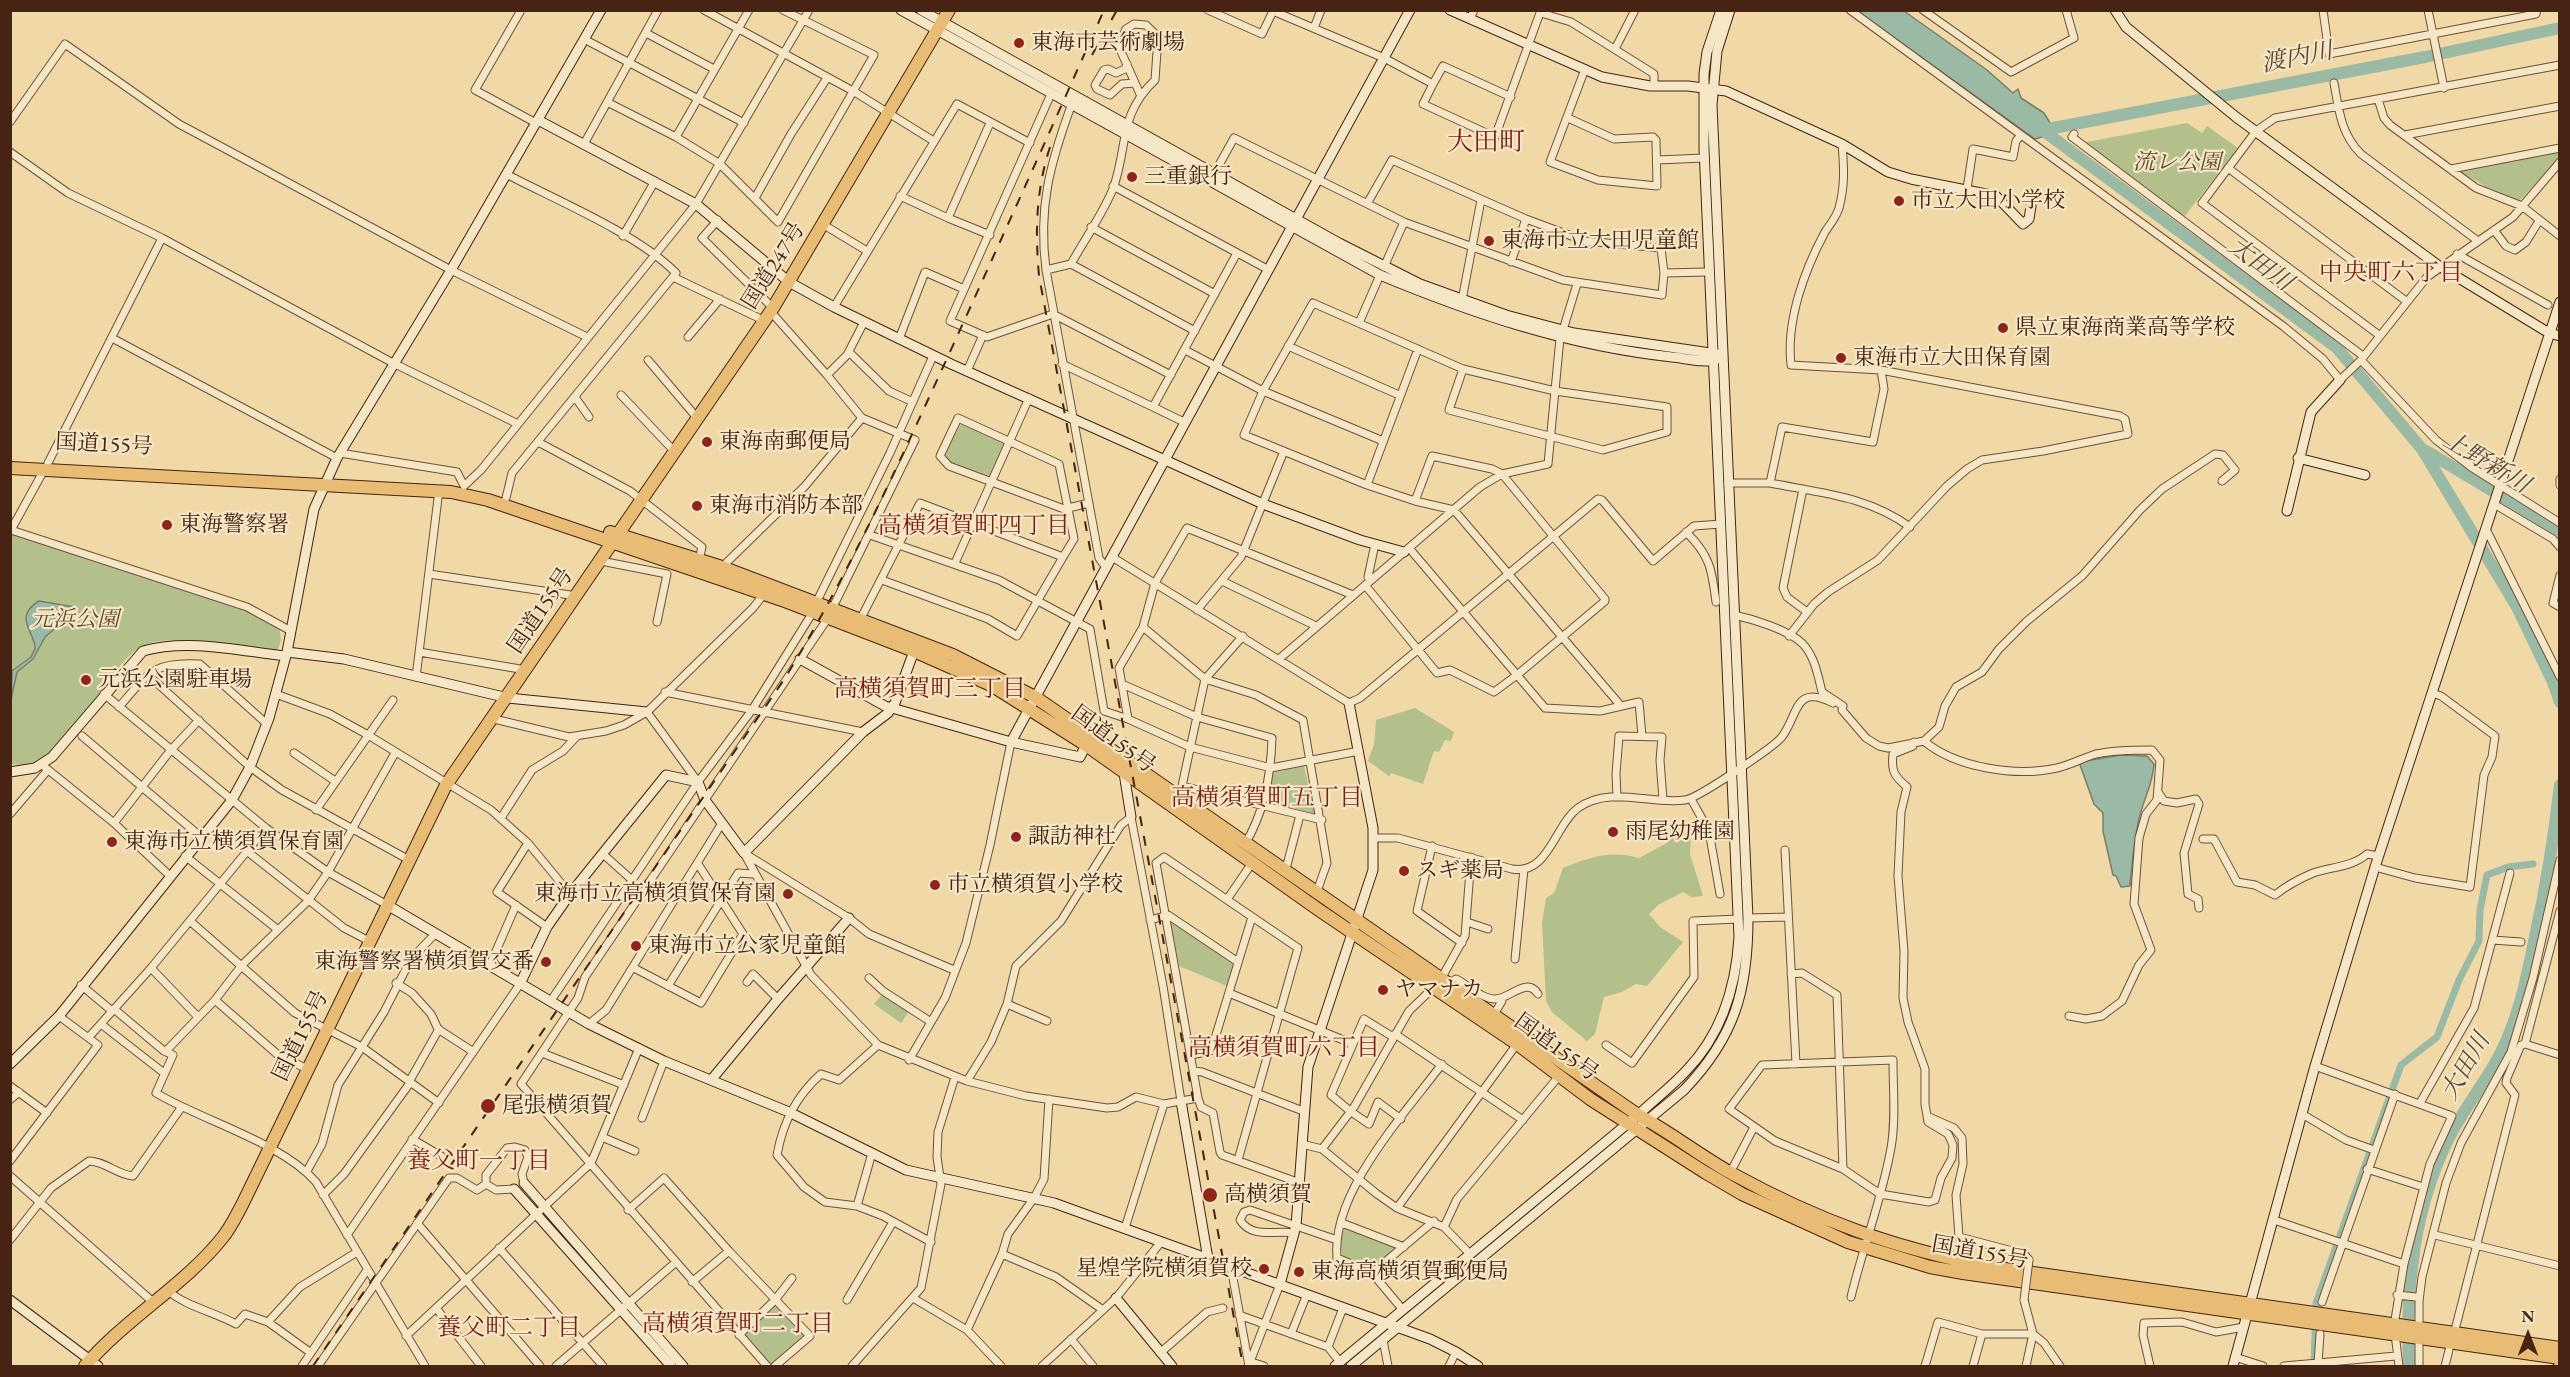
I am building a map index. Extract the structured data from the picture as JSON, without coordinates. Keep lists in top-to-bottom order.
{
  "streets": {
    "highway": ["国道247号", "国道155号"]
  },
  "crossings": [
    ["国道247号", "国道155号"]
  ],
  "districts": [
    "大田町",
    "中央町六丁目",
    "高横須賀町四丁目",
    "高横須賀町三丁目",
    "高横須賀町五丁目",
    "高横須賀町六丁目",
    "養父町一丁目",
    "高横須賀町二丁目",
    "養父町二丁目"
  ],
  "water": ["渡内川", "大田川", "上野新川"],
  "parks": ["流レ公園", "元浜公園"],
  "places": [
    "東海市芸術劇場",
    "三重銀行",
    "市立大田小学校",
    "東海市立大田児童館",
    "県立東海商業高等学校",
    "東海市立大田保育園",
    "東海南郵便局",
    "東海市消防本部",
    "東海警察署",
    "元浜公園駐車場",
    "雨尾幼稚園",
    "諏訪神社",
    "東海市立横須賀保育園",
    "スギ薬局",
    "市立横須賀小学校",
    "東海市立高横須賀保育園",
    "東海市立公家児童館",
    "東海警察署横須賀交番",
    "ヤマナカ",
    "尾張横須賀",
    "高横須賀",
    "星煌学院横須賀校",
    "東海高横須賀郵便局"
  ],
  "north": "top"
}
